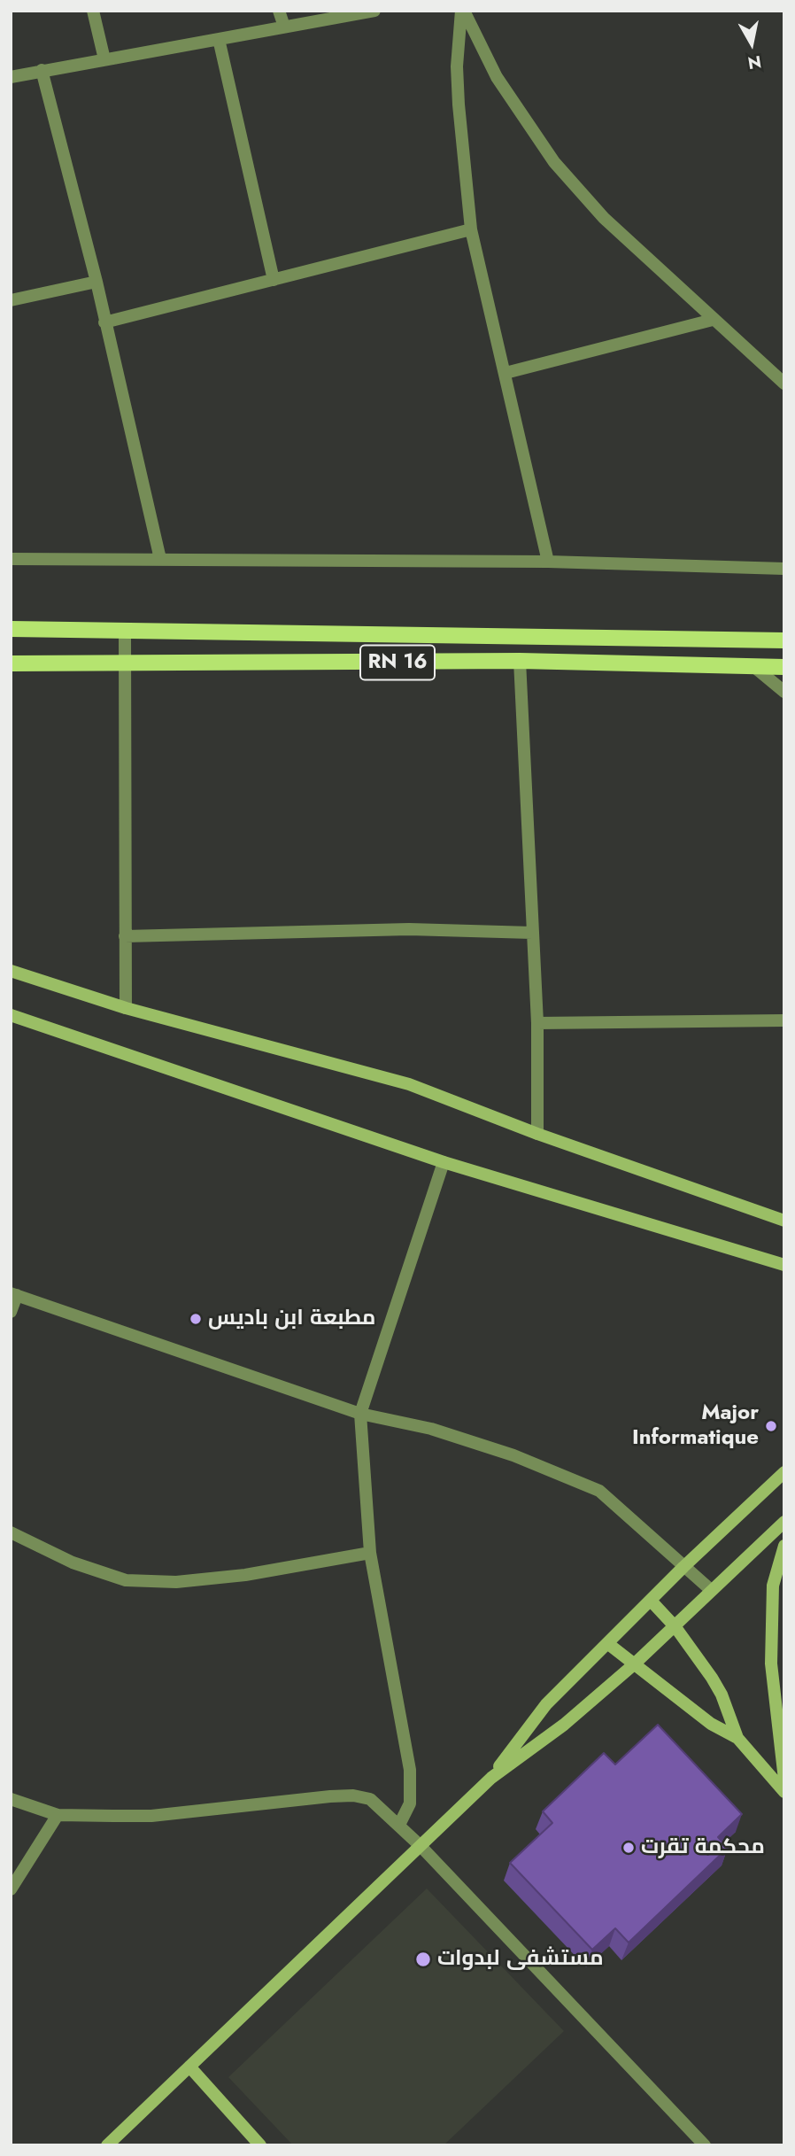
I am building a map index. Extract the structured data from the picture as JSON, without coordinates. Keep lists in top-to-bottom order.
{
  "streets": {
    "main road": ["RN 16"]
  },
  "places": [
    "مطبعة ابن باديس",
    "Major Informatique",
    "محكمة تقرت",
    "مستشفى لبدوات"
  ],
  "north": "bottom"
}
